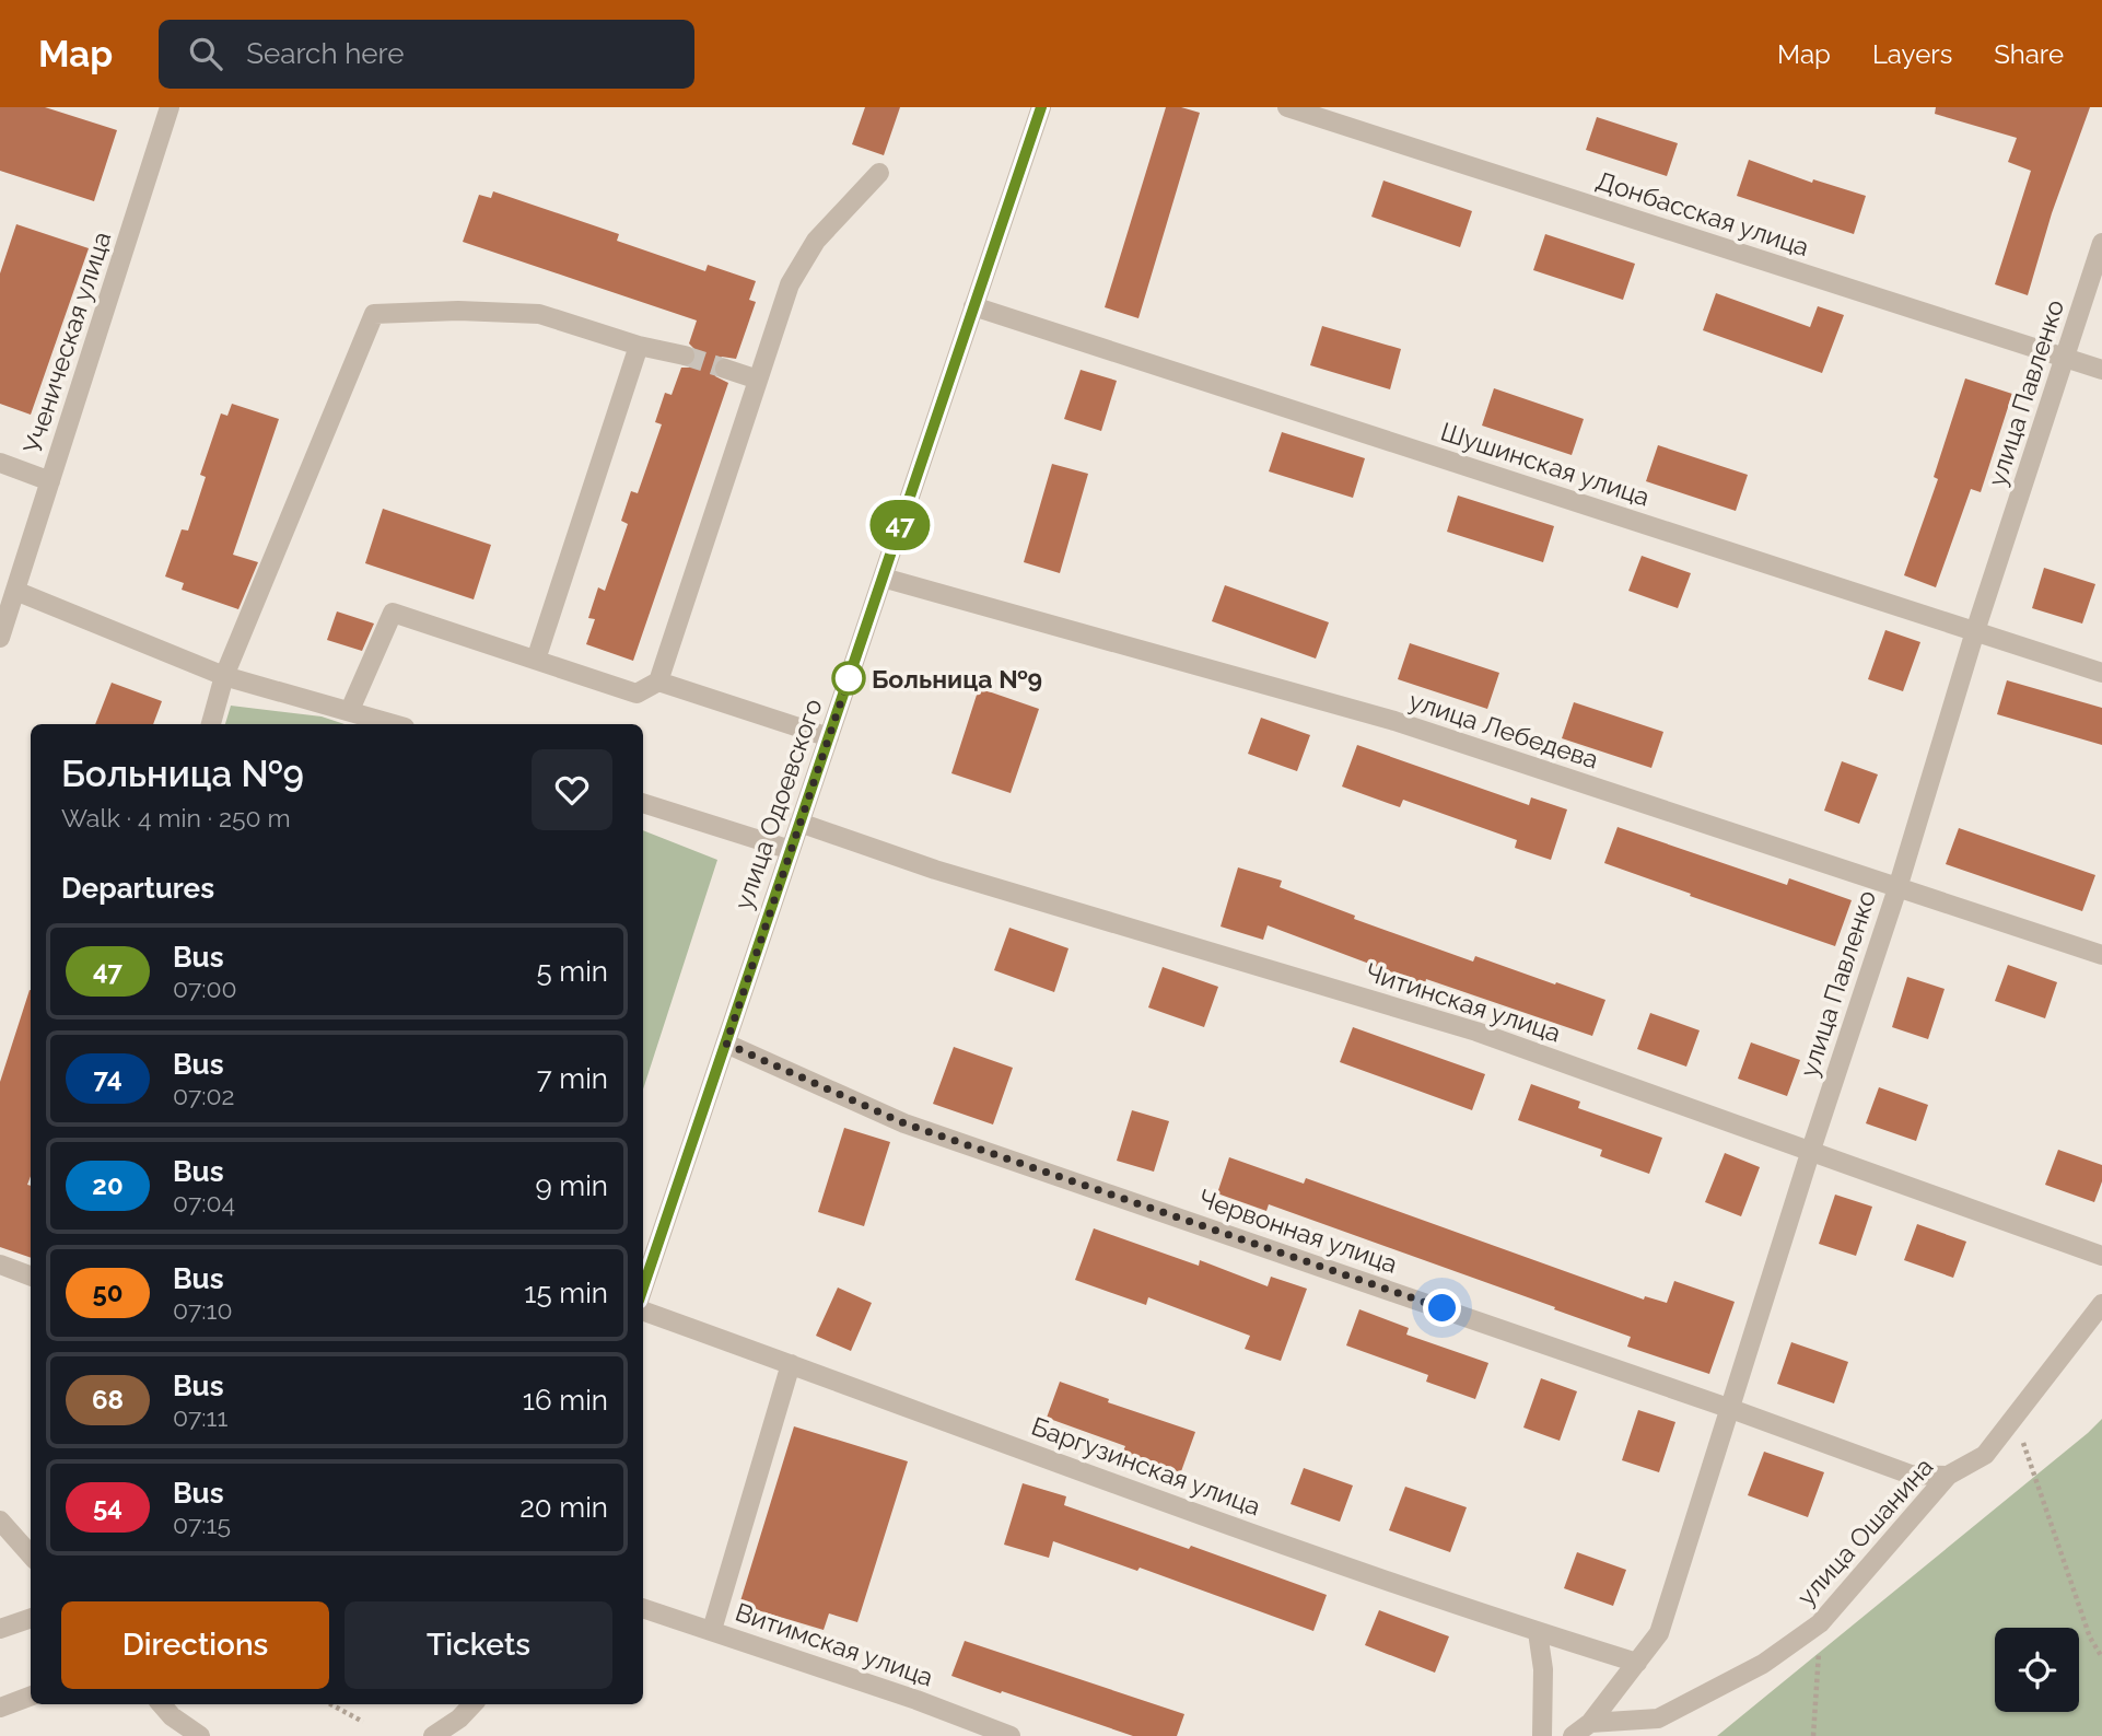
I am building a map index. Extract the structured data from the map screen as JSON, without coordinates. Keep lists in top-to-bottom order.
{
  "streets": {
    "street": [
      "Донбасская улица",
      "Ученическая улица",
      "улица Павленко",
      "Шушинская улица",
      "улица Лебедева",
      "улица Одоевского",
      "Читинская улица",
      "Червонная улица",
      "Баргузинская улица",
      "улица Ошанина",
      "Витимская улица"
    ]
  },
  "crossings": [
    ["Донбасская улица", "улица Павленко"],
    ["улица Павленко", "Шушинская улица"],
    ["улица Павленко", "улица Лебедева"],
    ["улица Павленко", "Читинская улица"],
    ["улица Павленко", "Червонная улица"],
    ["улица Павленко", "Баргузинская улица"],
    ["улица Павленко", "улица Ошанина"],
    ["Шушинская улица", "улица Одоевского"],
    ["улица Лебедева", "улица Одоевского"],
    ["улица Одоевского", "Читинская улица"],
    ["улица Одоевского", "Червонная улица"],
    ["Червонная улица", "улица Ошанина"]
  ],
  "places": ["Больница №9"],
  "lines": ["bus line 47"],
  "page": {
    "header": "Map",
    "search": "Search here",
    "nav": ["Map", "Layers", "Share"],
    "on_map": "47",
    "heading": [
      ["Больница №9", "Walk · 4 min · 250 m"],
      "Departures"
    ],
    "list": [
      {
        "mark": "47",
        "name": "Bus",
        "note": "07:00",
        "value": "5 min"
      },
      {
        "mark": "74",
        "name": "Bus",
        "note": "07:02",
        "value": "7 min"
      },
      {
        "mark": "20",
        "name": "Bus",
        "note": "07:04",
        "value": "9 min"
      },
      {
        "mark": "50",
        "name": "Bus",
        "note": "07:10",
        "value": "15 min"
      },
      {
        "mark": "68",
        "name": "Bus",
        "note": "07:11",
        "value": "16 min"
      },
      {
        "mark": "54",
        "name": "Bus",
        "note": "07:15",
        "value": "20 min"
      }
    ],
    "buttons": ["Directions", "Tickets"]
  }
}
